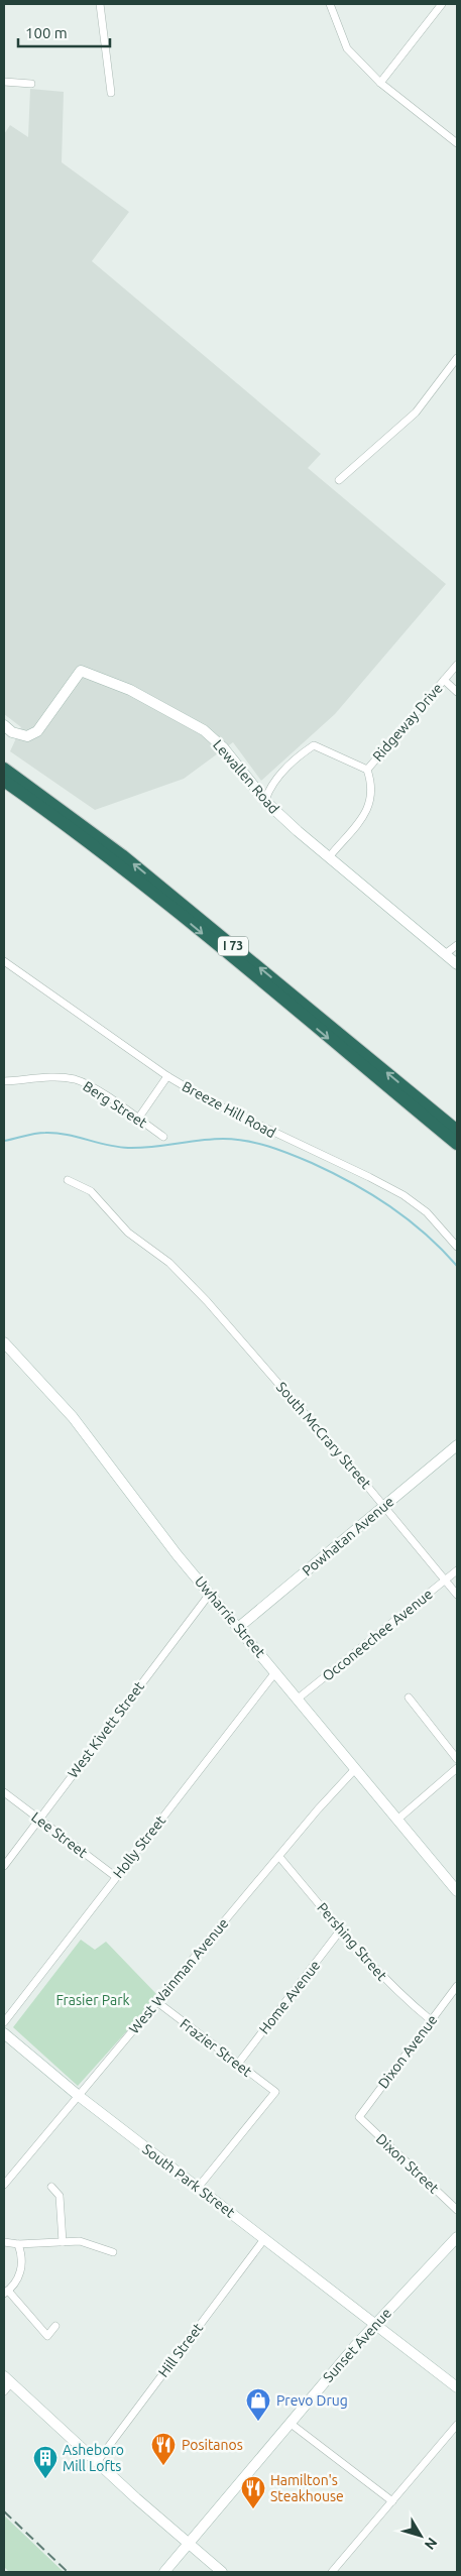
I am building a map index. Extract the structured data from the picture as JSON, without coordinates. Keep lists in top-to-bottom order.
{
  "streets": {
    "highway": ["I 73"],
    "street": [
      "Ridgeway Drive",
      "Lewallen Road",
      "Berg Street",
      "Breeze Hill Road",
      "South McCrary Street",
      "Powhatan Avenue",
      "Uwharrie Street",
      "Occoneechee Avenue",
      "West Kivett Street",
      "Lee Street",
      "Holly Street",
      "Pershing Street",
      "West Wainman Avenue",
      "Home Avenue",
      "Frazier Street",
      "Dixon Avenue",
      "Dixon Street",
      "South Park Street",
      "Sunset Avenue",
      "Hill Street"
    ]
  },
  "crossings": [
    ["Ridgeway Drive", "Lewallen Road"],
    ["South McCrary Street", "Powhatan Avenue"],
    ["South McCrary Street", "Occoneechee Avenue"],
    ["Powhatan Avenue", "Uwharrie Street"],
    ["Uwharrie Street", "Occoneechee Avenue"],
    ["Uwharrie Street", "West Kivett Street"],
    ["Uwharrie Street", "Holly Street"],
    ["Uwharrie Street", "West Wainman Avenue"],
    ["West Kivett Street", "Lee Street"],
    ["Lee Street", "Holly Street"],
    ["Pershing Street", "West Wainman Avenue"],
    ["Pershing Street", "Home Avenue"],
    ["Pershing Street", "Dixon Avenue"],
    ["West Wainman Avenue", "Frazier Street"],
    ["West Wainman Avenue", "South Park Street"],
    ["Home Avenue", "Frazier Street"],
    ["Frazier Street", "South Park Street"],
    ["Dixon Avenue", "Dixon Street"],
    ["South Park Street", "Sunset Avenue"],
    ["South Park Street", "Hill Street"]
  ],
  "parks": ["Frasier Park"],
  "places": {
    "shop": ["Prevo Drug"],
    "restaurant": ["Positanos", "Hamilton's Steakhouse"],
    "building": ["Asheboro Mill Lofts"]
  },
  "scale_bar": "100 m",
  "north": "bottom right"
}
